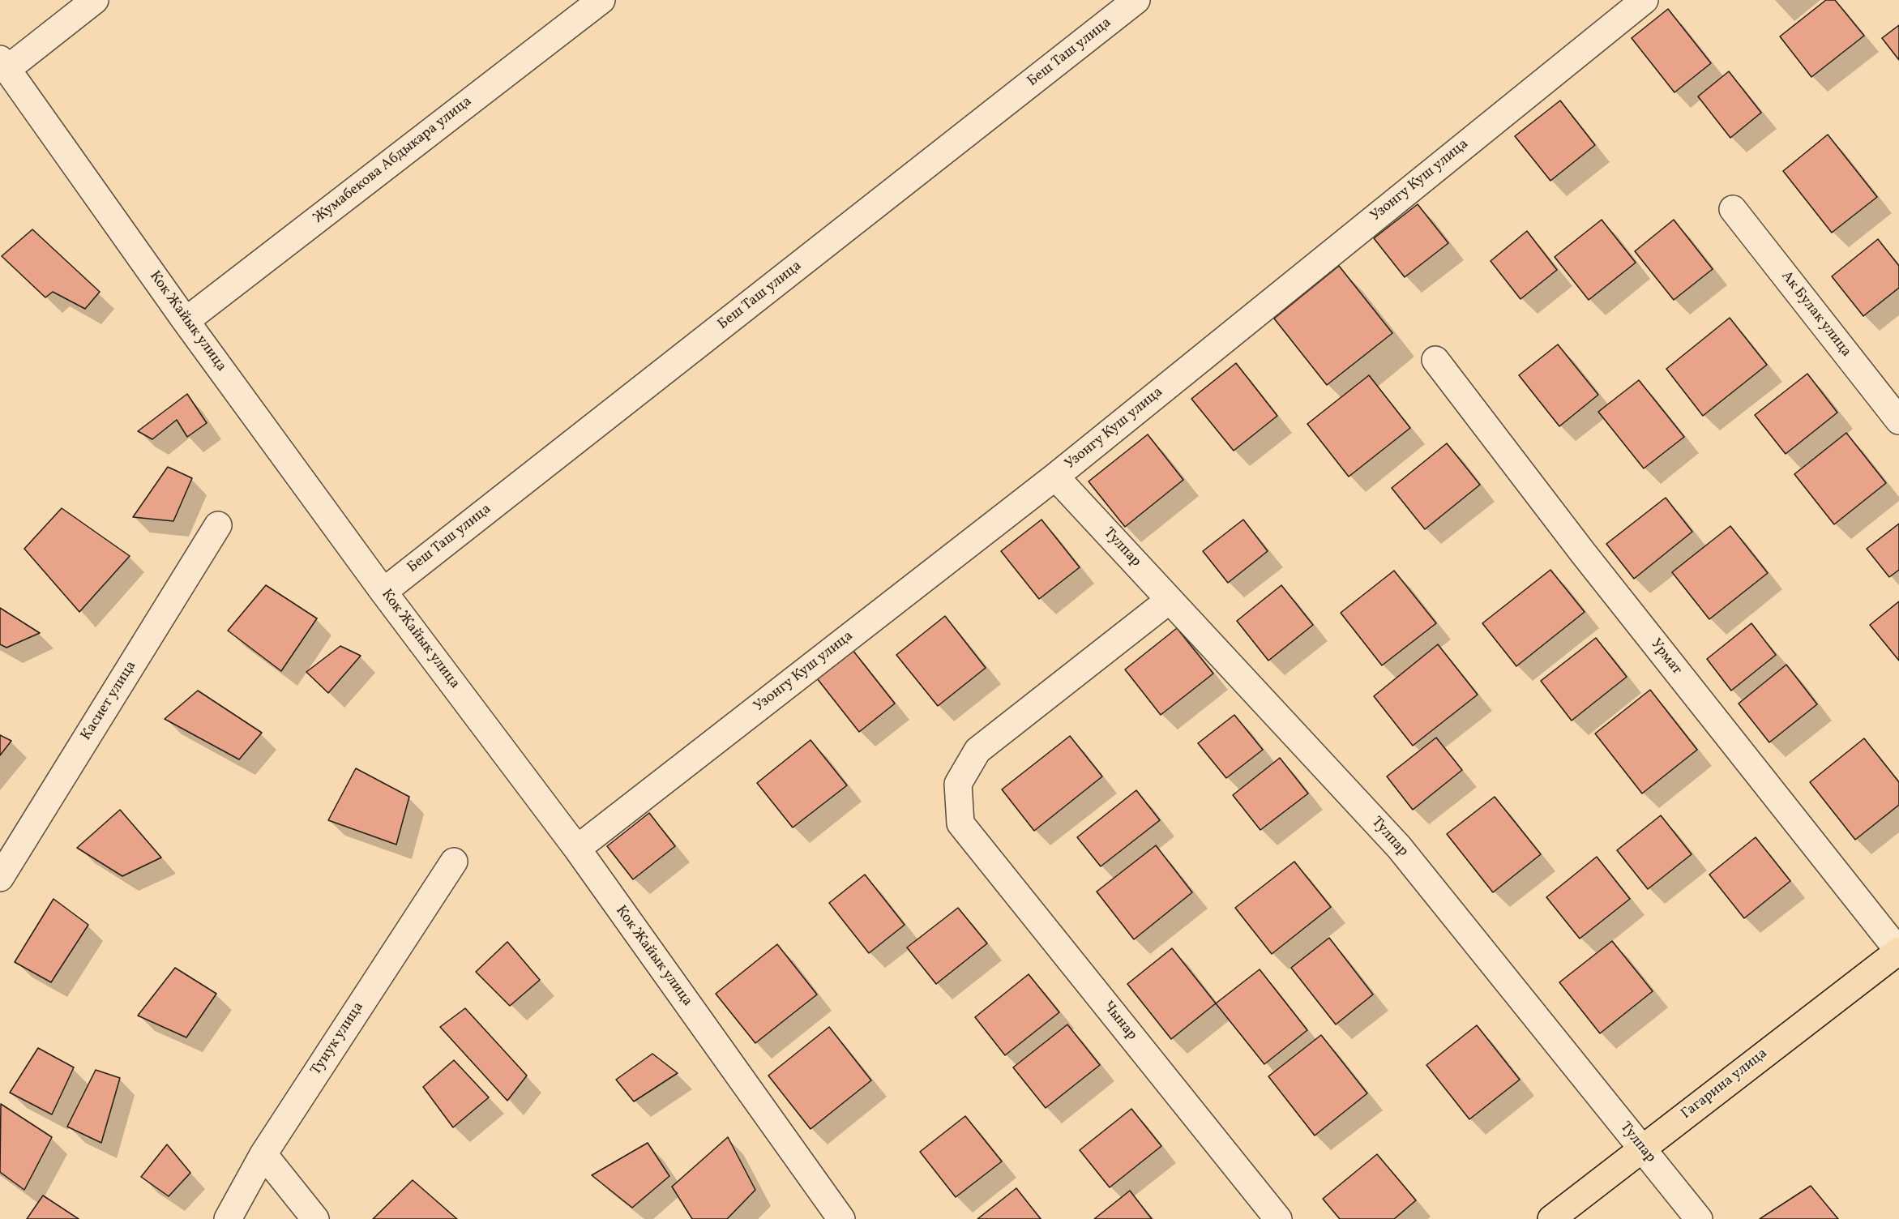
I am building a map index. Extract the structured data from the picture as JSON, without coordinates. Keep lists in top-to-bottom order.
{
  "streets": {
    "main road": ["Гагарина улица"],
    "street": [
      "Беш Таш улица",
      "Жумабекова Абдыкара улица",
      "Узонгу Куш улица",
      "Ак Булак улица",
      "Кок Жайык улица",
      "Тулпар",
      "Урмат",
      "Касиет улица",
      "Чынар",
      "Тунук улица"
    ]
  },
  "crossings": [
    ["Беш Таш улица", "Кок Жайык улица"],
    ["Жумабекова Абдыкара улица", "Кок Жайык улица"],
    ["Узонгу Куш улица", "Кок Жайык улица"],
    ["Узонгу Куш улица", "Тулпар"],
    ["Тулпар", "Чынар"],
    ["Тулпар", "Гагарина улица"],
    ["Урмат", "Гагарина улица"]
  ]
}
